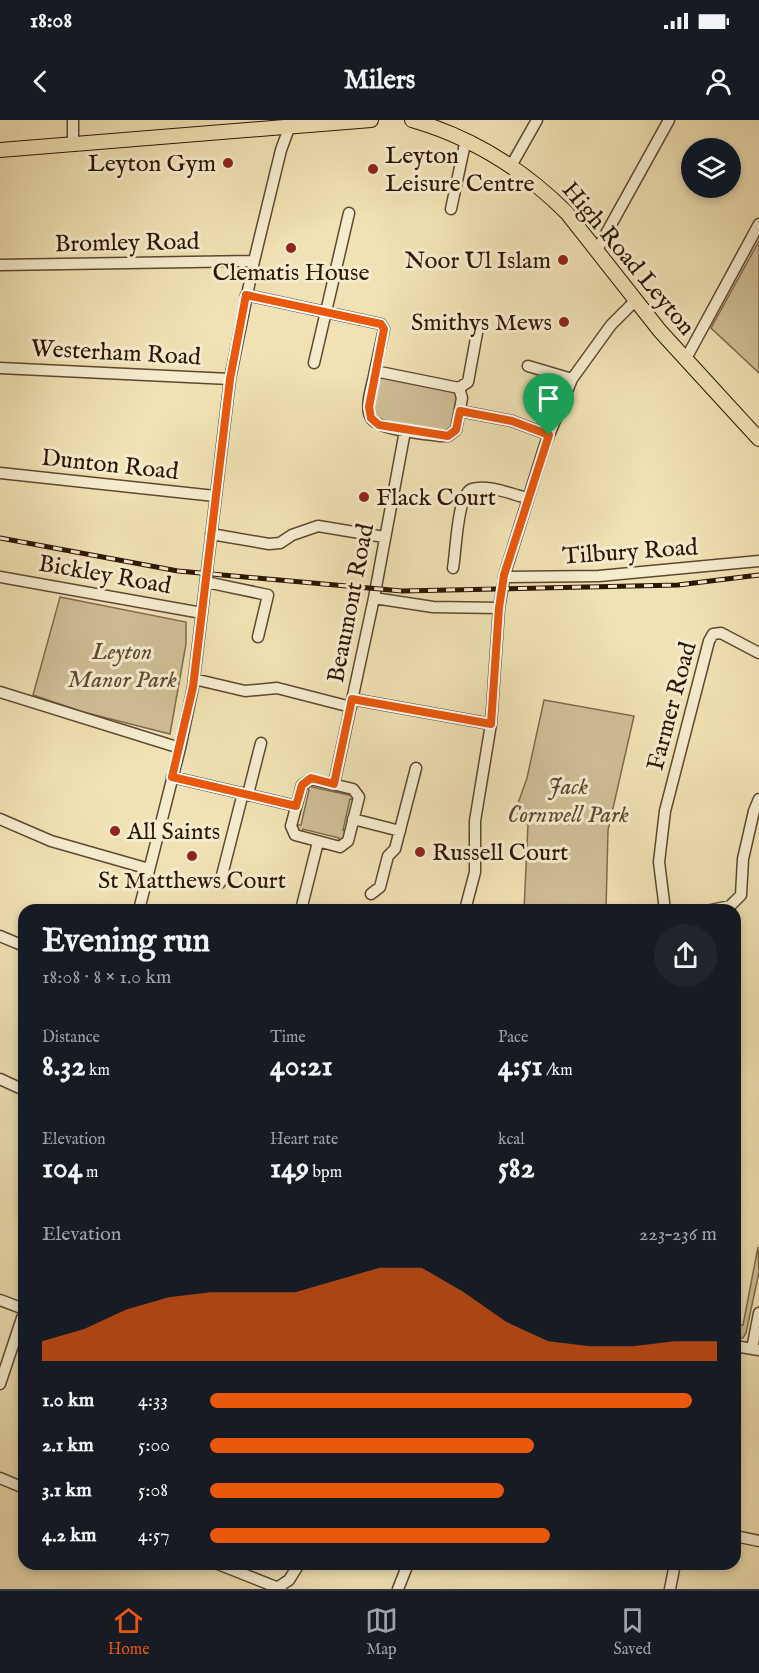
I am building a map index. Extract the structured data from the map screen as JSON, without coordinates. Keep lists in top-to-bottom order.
{
  "streets": {
    "main road": ["High Road Leyton"],
    "street": [
      "Bromley Road",
      "Westerham Road",
      "Dunton Road",
      "Tilbury Road",
      "Bickley Road",
      "Beaumont Road",
      "Farmer Road"
    ]
  },
  "parks": ["Leyton Manor Park", "Jack Cornwell Park"],
  "places": [
    "Leyton Gym",
    "Leyton Leisure Centre",
    "Clematis House",
    "Noor Ul Islam",
    "Smithys Mews",
    "Flack Court",
    "All Saints",
    "Russell Court",
    "St Matthews Court"
  ],
  "page": {
    "status": "18:08",
    "header": "Milers",
    "heading": ["Evening run", "18:08 · 8 × 1.0 km"],
    "stats": [
      ["Distance", "8.32 km"],
      ["Time", "40:21"],
      ["Pace", "4:51 /km"],
      ["Elevation", "104 m"],
      ["Heart rate", "149 bpm"],
      ["kcal", "582"]
    ],
    "chart": ["Elevation", "223–236 m"],
    "list": [
      {
        "name": "1.0 km",
        "note": "4:33"
      },
      {
        "name": "2.1 km",
        "note": "5:00"
      },
      {
        "name": "3.1 km",
        "note": "5:08"
      },
      {
        "name": "4.2 km",
        "note": "4:57"
      }
    ],
    "tabs": ["Home", "Map", "Saved"]
  }
}
